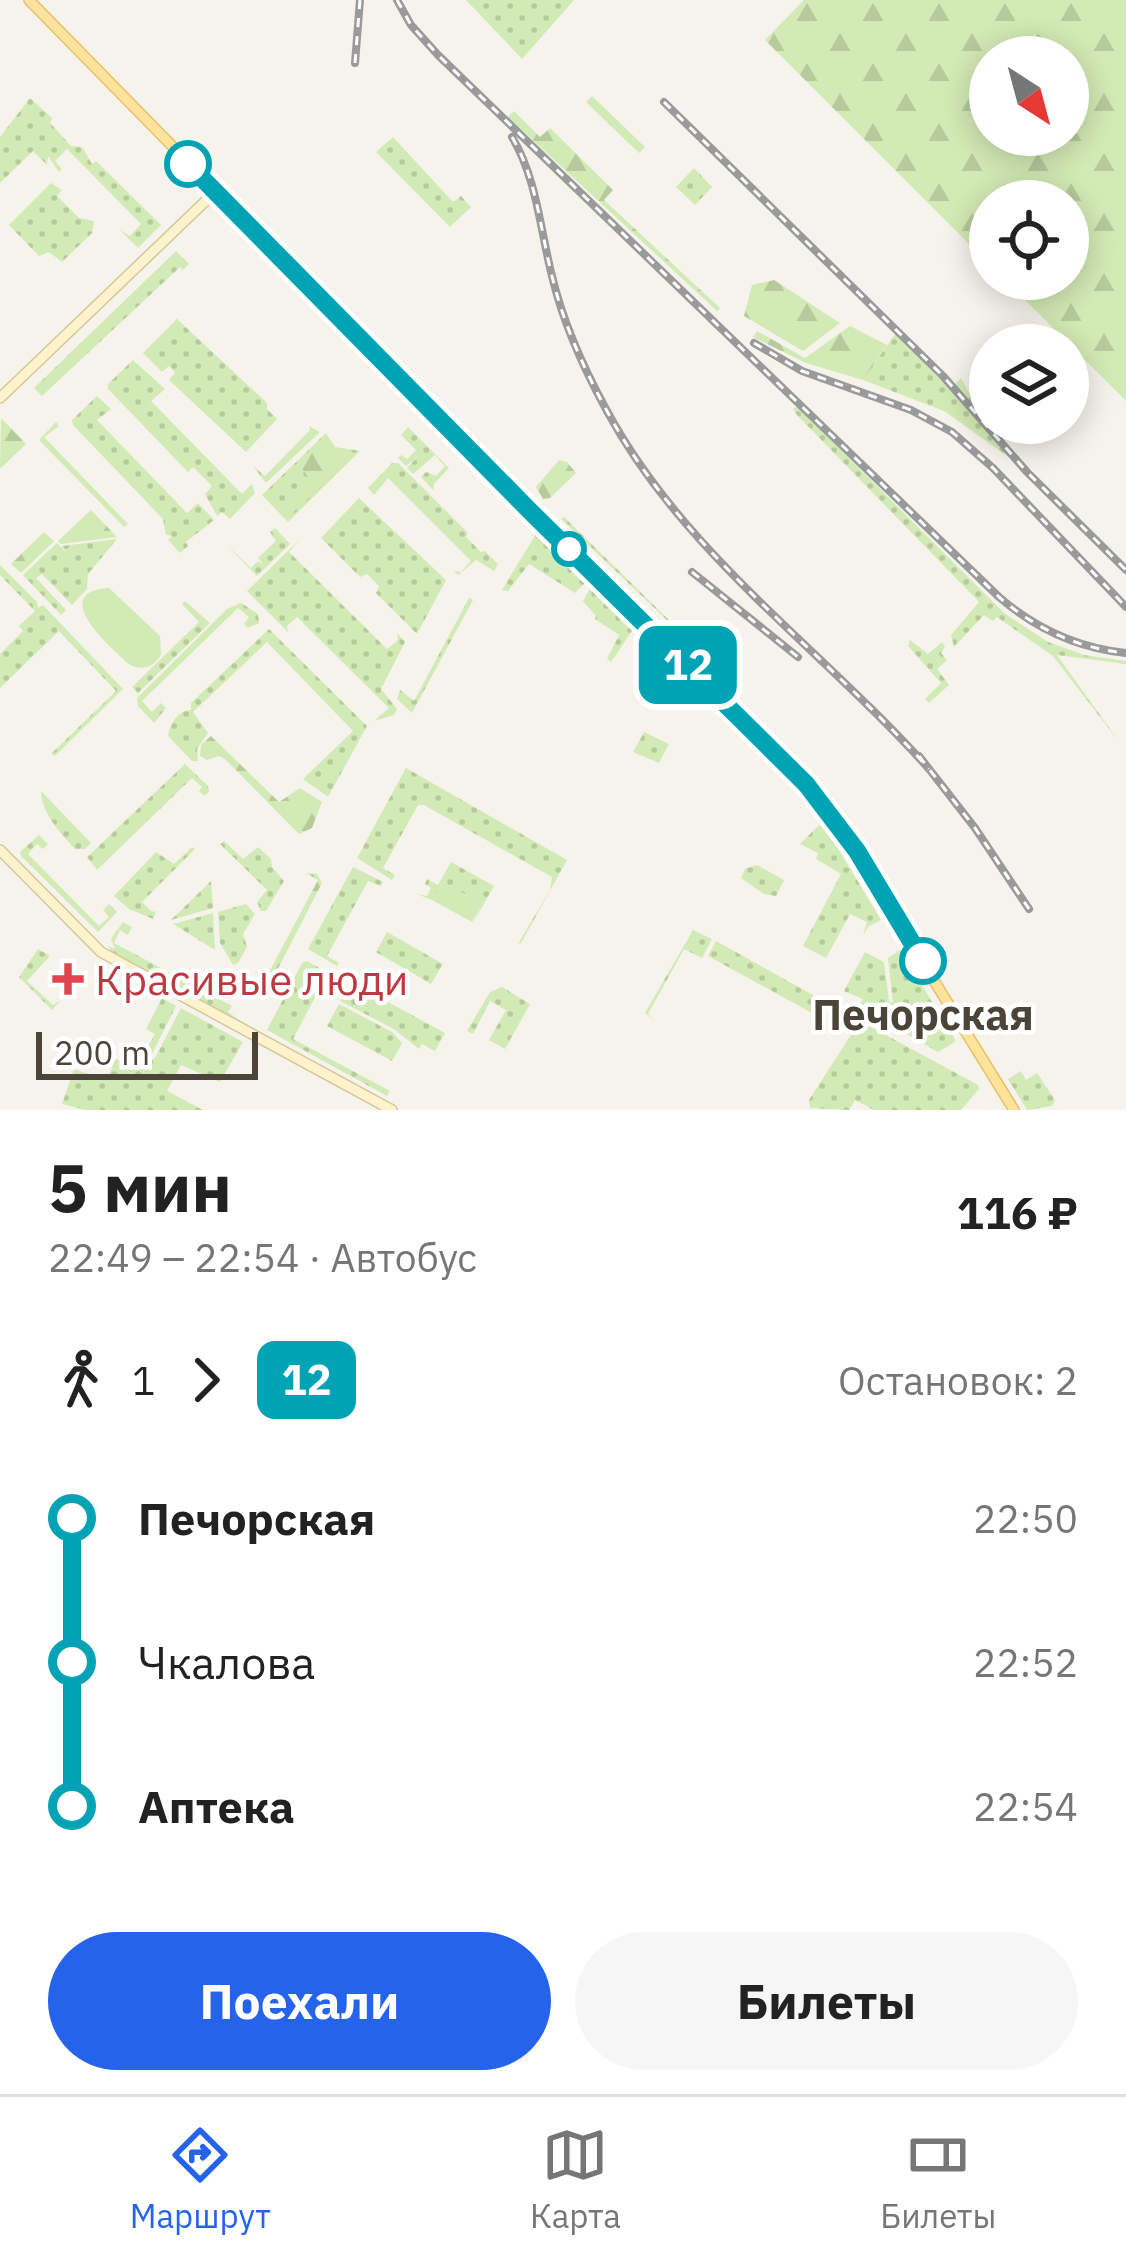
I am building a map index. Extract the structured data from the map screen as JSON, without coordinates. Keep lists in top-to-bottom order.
{
  "places": {
    "other": ["Печорская"],
    "health": ["Красивые люди"]
  },
  "lines": ["bus line 12"],
  "scale_bar": "200 m",
  "north": "bottom right",
  "page": {
    "on_map": "12",
    "scale": "200 m",
    "heading": ["5 мин", "22:49 – 22:54 · Автобус", "116 ₽"],
    "legs": ["1", "12", "Остановок: 2"],
    "list": [
      {
        "name": "Печорская",
        "value": "22:50"
      },
      {
        "name": "Чкалова",
        "value": "22:52"
      },
      {
        "name": "Аптека",
        "value": "22:54"
      }
    ],
    "buttons": ["Поехали", "Билеты"],
    "tabs": ["Маршрут", "Карта", "Билеты"]
  }
}
